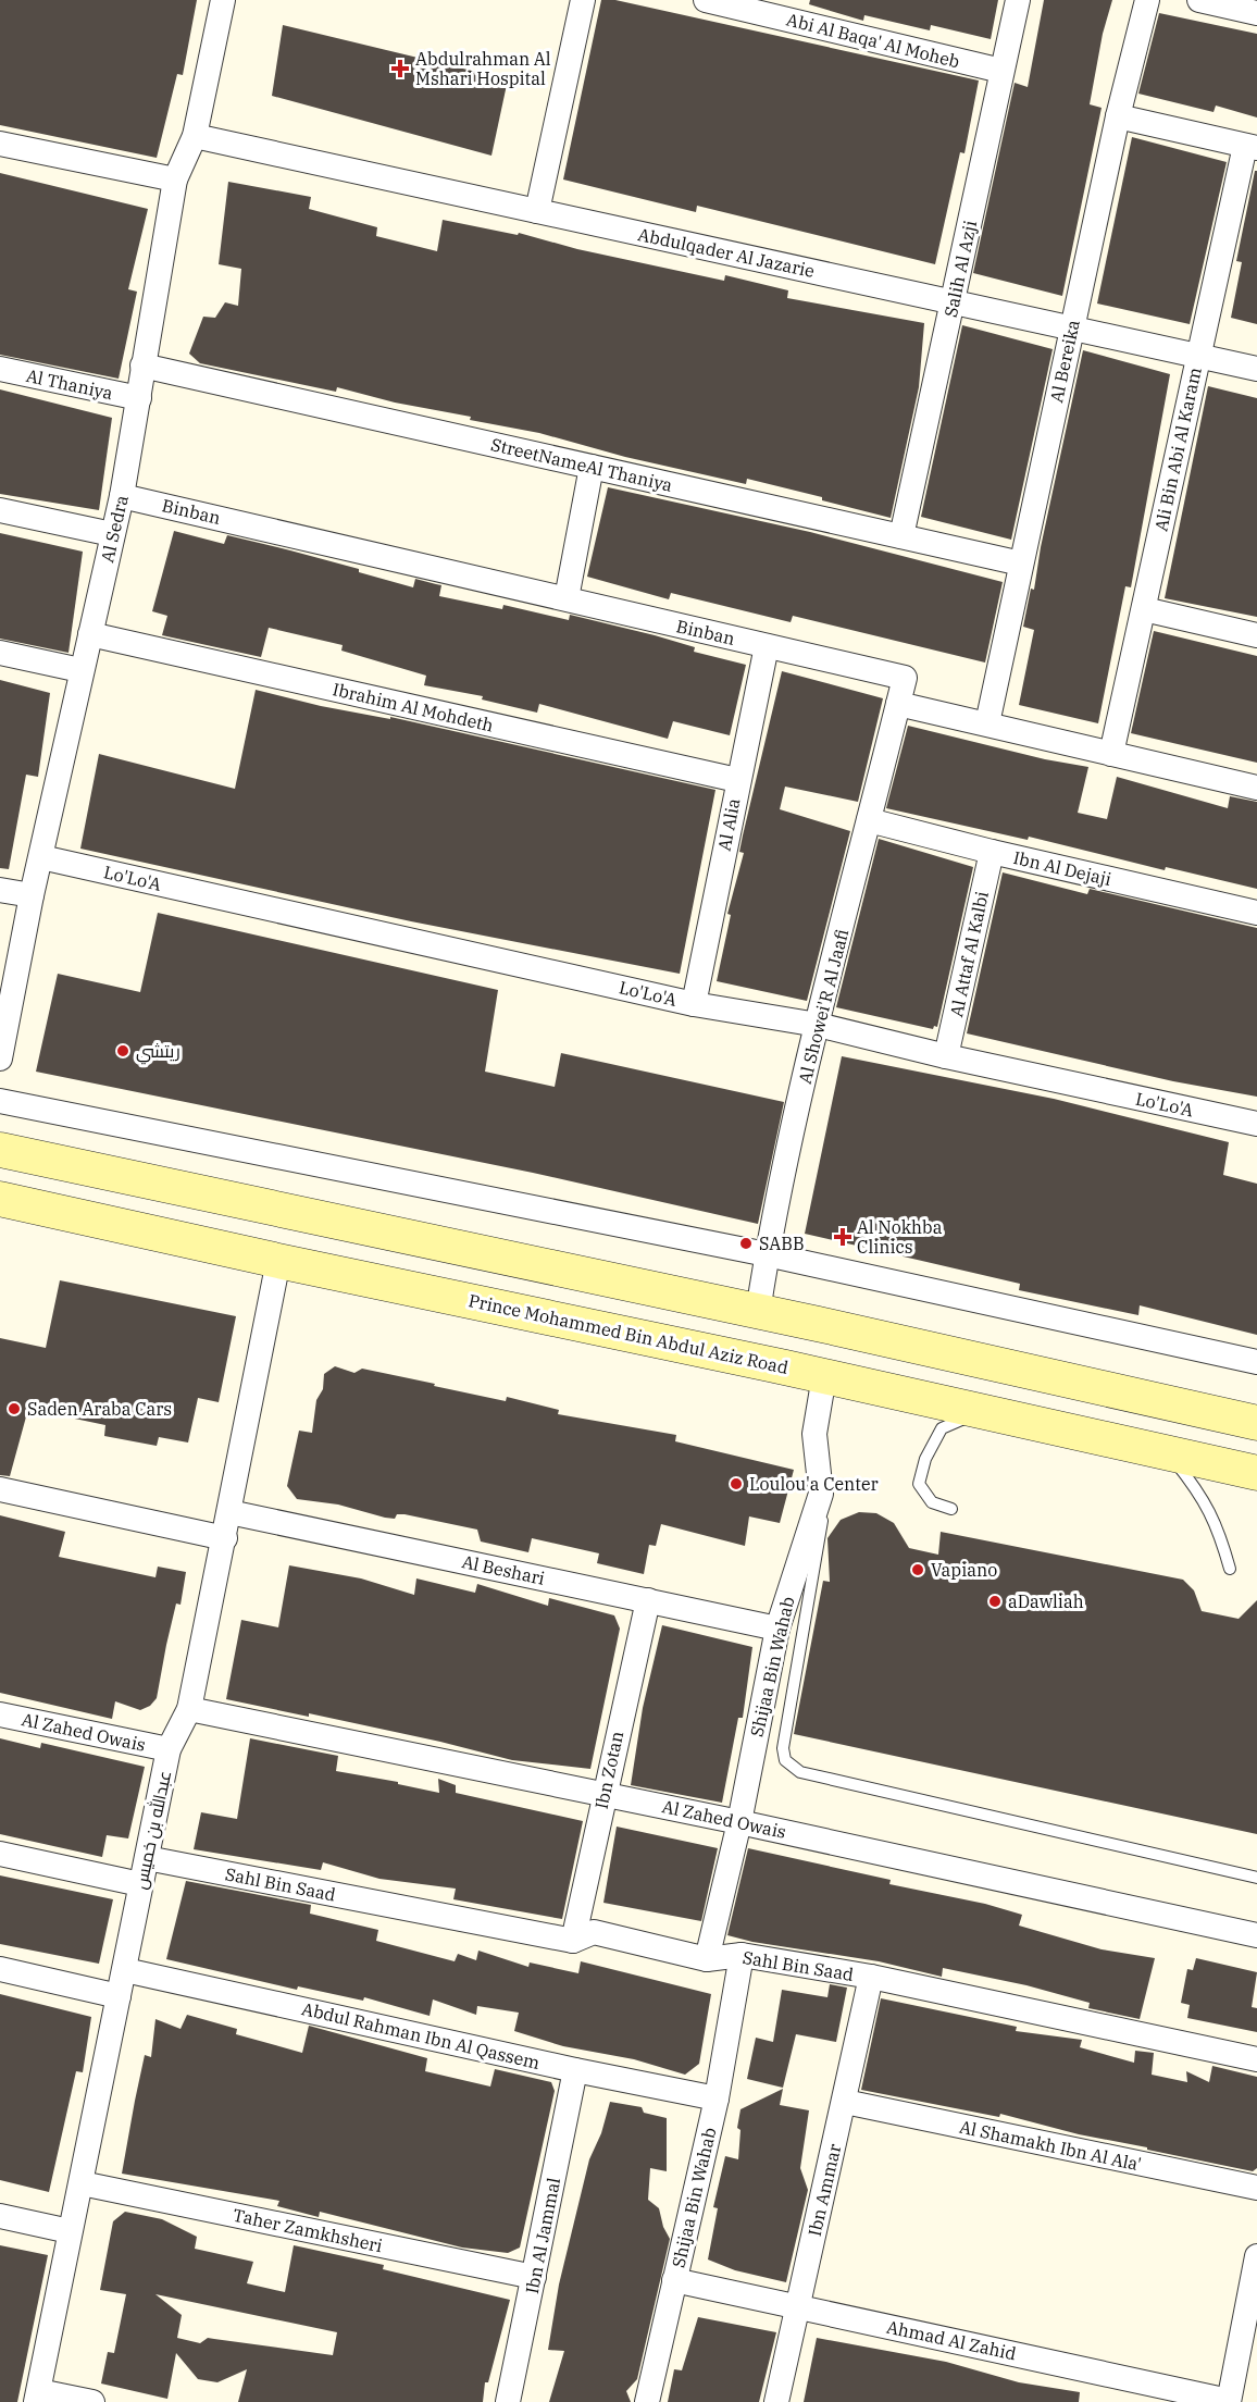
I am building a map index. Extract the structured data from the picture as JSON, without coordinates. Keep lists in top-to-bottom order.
{
  "streets": {
    "main road": ["Prince Mohammed Bin Abdul Aziz Road"],
    "street": [
      "Abi Al Baqa' Al Moheb",
      "Abdulqader Al Jazarie",
      "Salih Al Azji",
      "Al Bereika",
      "Al Thaniya",
      "Ali Bin Abi Al Karam",
      "StreetNameAl Thaniya",
      "Binban",
      "Al Sedra",
      "Ibrahim Al Mohdeth",
      "Al Alia",
      "Ibn Al Dejaji",
      "Lo'Lo'A",
      "Al Attaf Al Kalbi",
      "Al Showei'R Al Jaafi",
      "Al Beshari",
      "Shijaa Bin Wahab",
      "Al Zahed Owais",
      "Ibn Zotan",
      "عبدالله بن خميس",
      "Sahl Bin Saad",
      "Abdul Rahman Ibn Al Qassem",
      "Al Shamakh Ibn Al Ala'",
      "Ibn Ammar",
      "Taher Zamkhsheri",
      "Ibn Al Jammal",
      "Ahmad Al Zahid"
    ]
  },
  "crossings": [
    ["Abi Al Baqa' Al Moheb", "Salih Al Azji"],
    ["Abdulqader Al Jazarie", "Salih Al Azji"],
    ["Abdulqader Al Jazarie", "Al Bereika"],
    ["Abdulqader Al Jazarie", "Ali Bin Abi Al Karam"],
    ["Abdulqader Al Jazarie", "Al Sedra"],
    ["Salih Al Azji", "StreetNameAl Thaniya"],
    ["Al Bereika", "StreetNameAl Thaniya"],
    ["Al Thaniya", "Al Sedra"],
    ["StreetNameAl Thaniya", "Al Sedra"],
    ["Binban", "Al Sedra"],
    ["Binban", "Al Alia"],
    ["Binban", "Al Showei'R Al Jaafi"],
    ["Al Sedra", "Ibrahim Al Mohdeth"],
    ["Al Sedra", "Lo'Lo'A"],
    ["Ibrahim Al Mohdeth", "Al Alia"],
    ["Al Alia", "Lo'Lo'A"],
    ["Ibn Al Dejaji", "Al Attaf Al Kalbi"],
    ["Ibn Al Dejaji", "Al Showei'R Al Jaafi"],
    ["Lo'Lo'A", "Al Attaf Al Kalbi"],
    ["Lo'Lo'A", "Al Showei'R Al Jaafi"],
    ["Prince Mohammed Bin Abdul Aziz Road", "Shijaa Bin Wahab"],
    ["Prince Mohammed Bin Abdul Aziz Road", "عبدالله بن خميس"],
    ["Al Beshari", "Shijaa Bin Wahab"],
    ["Al Beshari", "Ibn Zotan"],
    ["Al Beshari", "عبدالله بن خميس"],
    ["Shijaa Bin Wahab", "Al Zahed Owais"],
    ["Shijaa Bin Wahab", "Sahl Bin Saad"],
    ["Shijaa Bin Wahab", "Abdul Rahman Ibn Al Qassem"],
    ["Shijaa Bin Wahab", "Ahmad Al Zahid"],
    ["Al Zahed Owais", "Ibn Zotan"],
    ["Al Zahed Owais", "عبدالله بن خميس"],
    ["Ibn Zotan", "Sahl Bin Saad"],
    ["عبدالله بن خميس", "Sahl Bin Saad"],
    ["عبدالله بن خميس", "Abdul Rahman Ibn Al Qassem"],
    ["عبدالله بن خميس", "Taher Zamkhsheri"],
    ["Sahl Bin Saad", "Ibn Ammar"],
    ["Abdul Rahman Ibn Al Qassem", "Ibn Al Jammal"],
    ["Al Shamakh Ibn Al Ala'", "Ibn Ammar"],
    ["Ibn Ammar", "Ahmad Al Zahid"],
    ["Taher Zamkhsheri", "Ibn Al Jammal"]
  ],
  "places": {
    "health": ["Abdulrahman Al Mshari Hospital", "Al Nokhba Clinics"],
    "other": [
      "ريتشي",
      "SABB",
      "Saden Araba Cars",
      "Loulou'a Center",
      "Vapiano",
      "aDawliah"
    ]
  }
}
